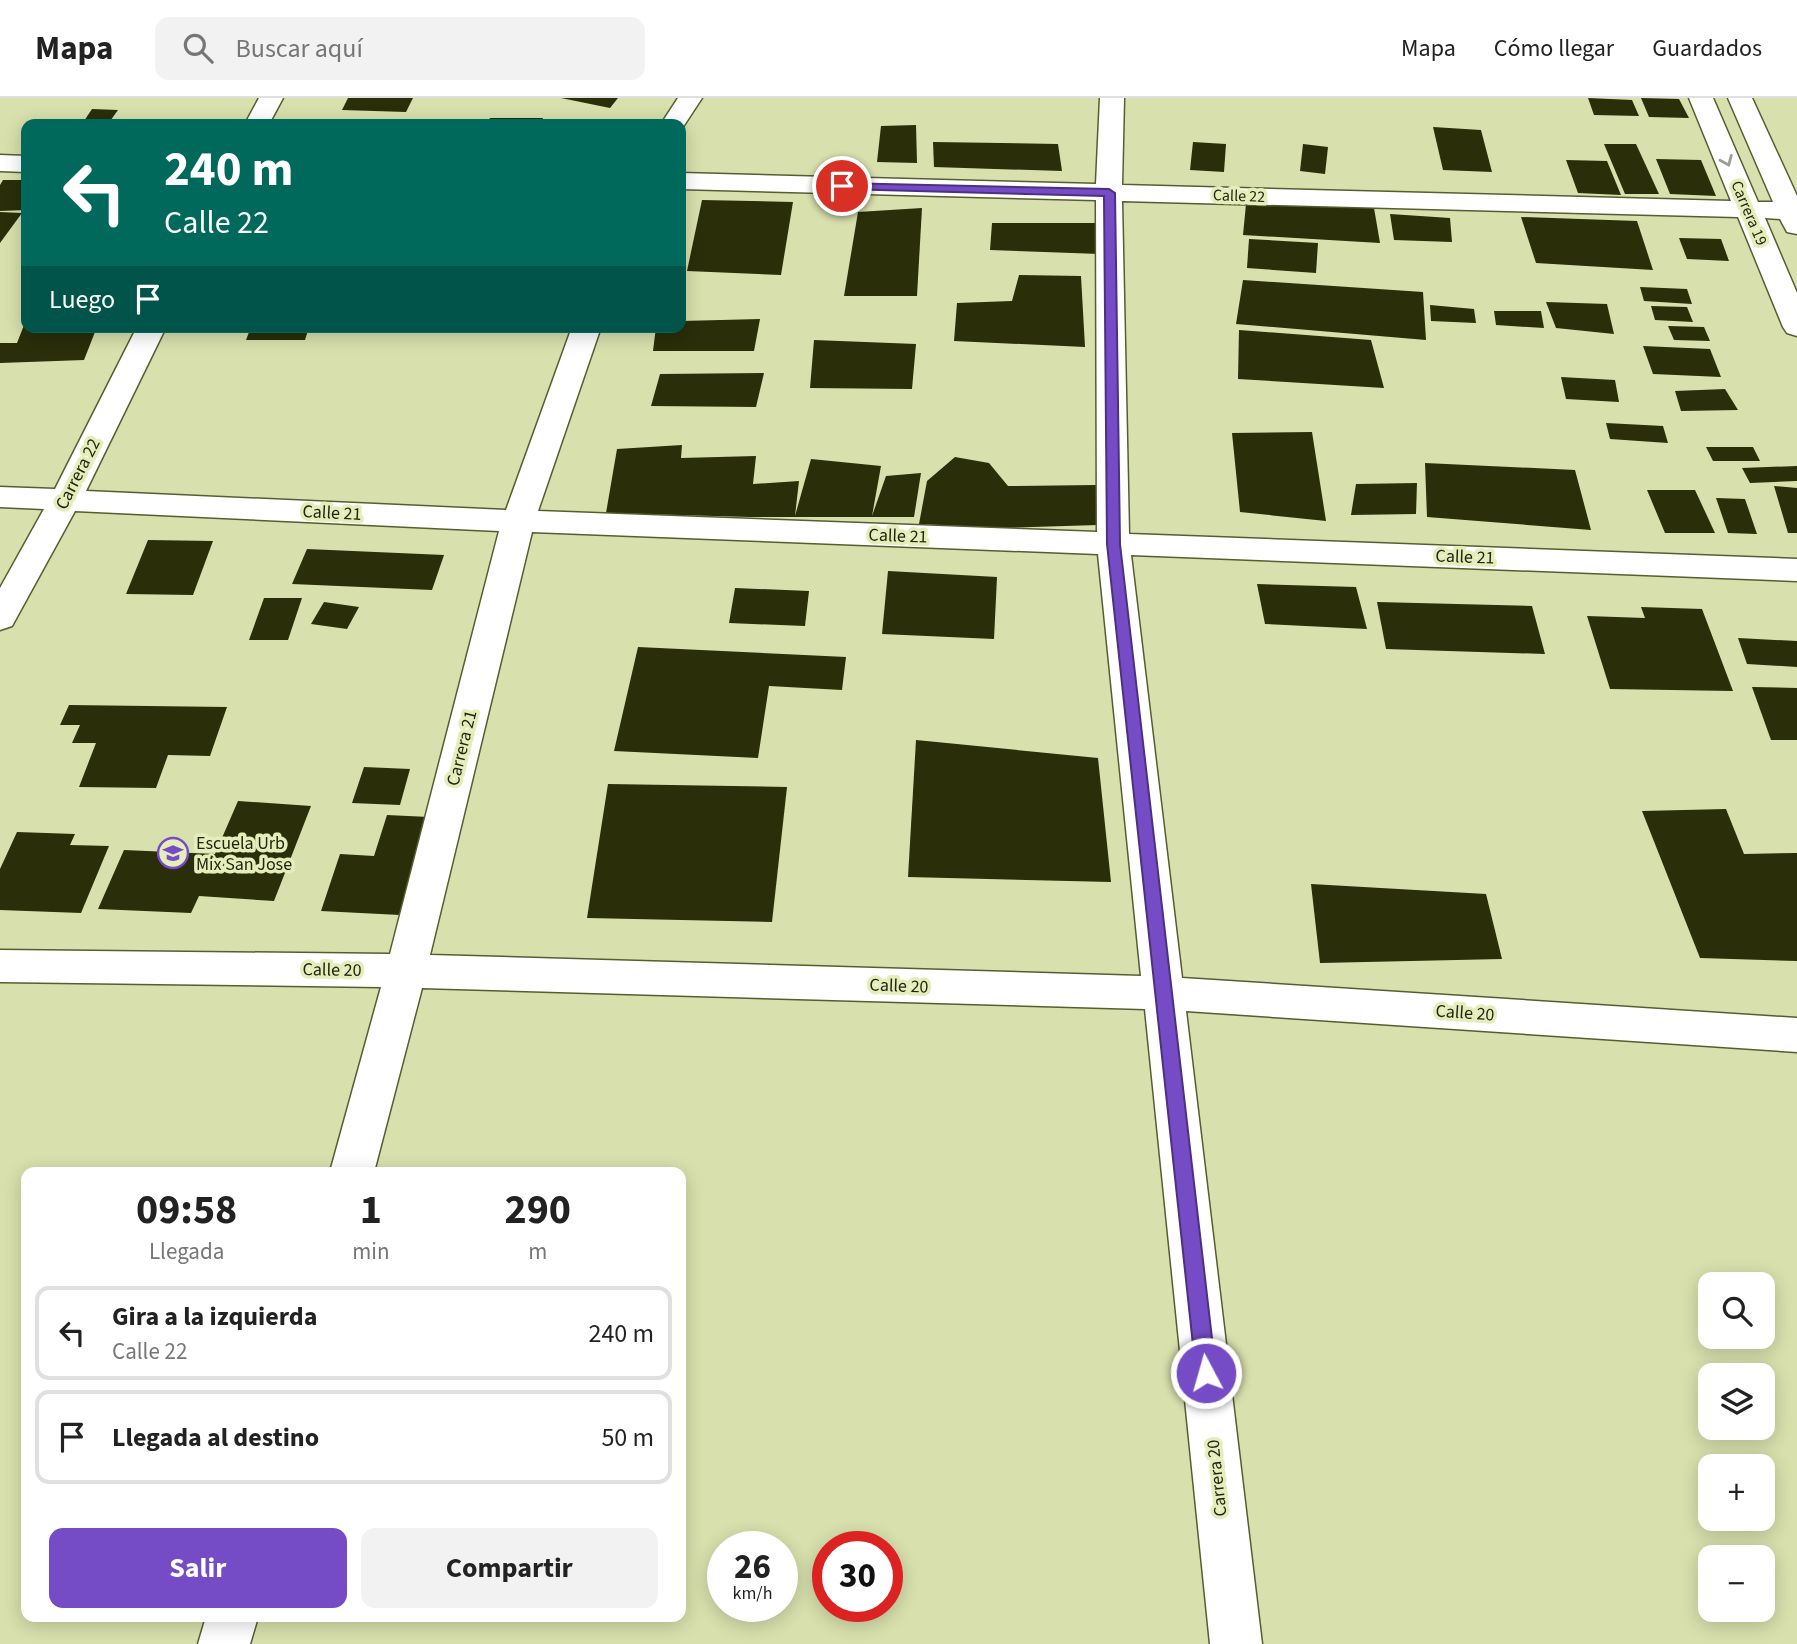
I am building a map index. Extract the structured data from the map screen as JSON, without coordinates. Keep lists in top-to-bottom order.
{
  "streets": {
    "street": [
      "Calle 22",
      "Carrera 19",
      "Carrera 22",
      "Calle 21",
      "Carrera 21",
      "Calle 20",
      "Carrera 20"
    ]
  },
  "crossings": [
    ["Calle 22", "Carrera 19"],
    ["Calle 22", "Carrera 20"],
    ["Carrera 22", "Calle 21"],
    ["Calle 21", "Carrera 21"],
    ["Calle 21", "Carrera 20"],
    ["Carrera 21", "Calle 20"],
    ["Calle 20", "Carrera 20"]
  ],
  "places": {
    "school or university": ["Escuela Urb Mix San Jose"]
  },
  "page": {
    "header": "Mapa",
    "search": "Buscar aquí",
    "nav": ["Mapa", "Cómo llegar", "Guardados"],
    "turn": ["240 m", "Calle 22"],
    "then": "Luego",
    "eta": [
      "09:58",
      "Llegada",
      "1",
      "min",
      "290",
      "m"
    ],
    "map_buttons": ["+", "−"],
    "list": [
      {
        "name": "Gira a la izquierda",
        "note": "Calle 22",
        "value": "240 m"
      },
      {
        "name": "Llegada al destino",
        "value": "50 m"
      }
    ],
    "buttons": ["Salir", "Compartir"],
    "speed": "26 km/h",
    "limit": "30"
  }
}
